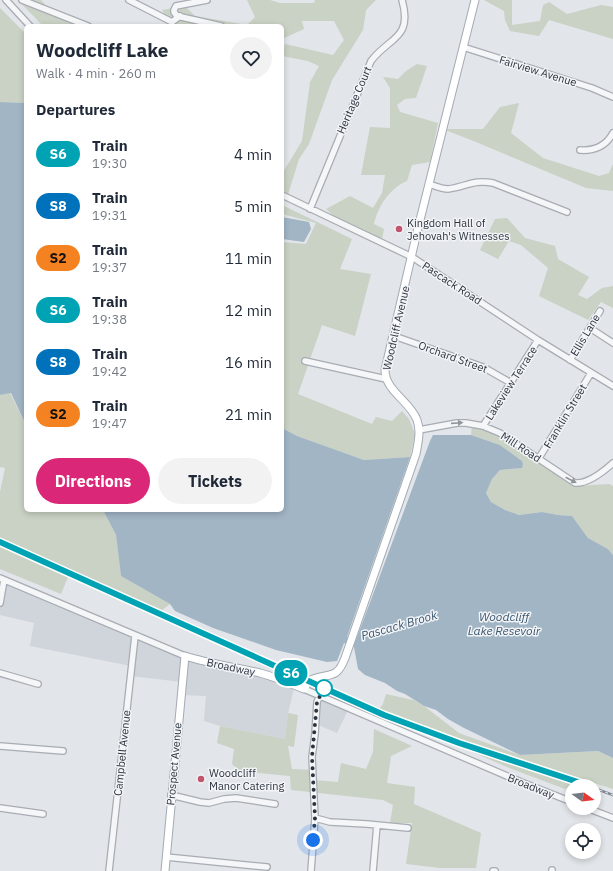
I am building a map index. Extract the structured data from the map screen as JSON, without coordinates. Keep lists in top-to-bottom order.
{
  "streets": {
    "main road": ["Woodcliff Avenue", "Broadway", "Prospect Avenue"],
    "street": [
      "Fairview Avenue",
      "Heritage Court",
      "Pascack Road",
      "Ellis Lane",
      "Orchard Street",
      "Lakeview Terrace",
      "Franklin Street",
      "Mill Road",
      "Campbell Avenue"
    ]
  },
  "crossings": [
    ["Fairview Avenue", "Woodcliff Avenue"],
    ["Heritage Court", "Pascack Road"],
    ["Pascack Road", "Woodcliff Avenue"],
    ["Pascack Road", "Ellis Lane"],
    ["Pascack Road", "Lakeview Terrace"],
    ["Pascack Road", "Franklin Street"],
    ["Woodcliff Avenue", "Orchard Street"],
    ["Woodcliff Avenue", "Mill Road"],
    ["Woodcliff Avenue", "Broadway"],
    ["Orchard Street", "Lakeview Terrace"],
    ["Lakeview Terrace", "Mill Road"],
    ["Franklin Street", "Mill Road"],
    ["Broadway", "Campbell Avenue"],
    ["Broadway", "Prospect Avenue"]
  ],
  "one_way": ["Mill Road"],
  "water": ["Woodcliff Lake Resevoir", "Pascack Brook"],
  "places": ["Kingdom Hall of Jehovah's Witnesses", "Woodcliff Manor Catering"],
  "north": "right",
  "page": {
    "on_map": "S6",
    "heading": [
      ["Woodcliff Lake", "Walk · 4 min · 260 m"],
      "Departures"
    ],
    "list": [
      {
        "mark": "S6",
        "name": "Train",
        "note": "19:30",
        "value": "4 min"
      },
      {
        "mark": "S8",
        "name": "Train",
        "note": "19:31",
        "value": "5 min"
      },
      {
        "mark": "S2",
        "name": "Train",
        "note": "19:37",
        "value": "11 min"
      },
      {
        "mark": "S6",
        "name": "Train",
        "note": "19:38",
        "value": "12 min"
      },
      {
        "mark": "S8",
        "name": "Train",
        "note": "19:42",
        "value": "16 min"
      },
      {
        "mark": "S2",
        "name": "Train",
        "note": "19:47",
        "value": "21 min"
      }
    ],
    "buttons": ["Directions", "Tickets"]
  }
}
